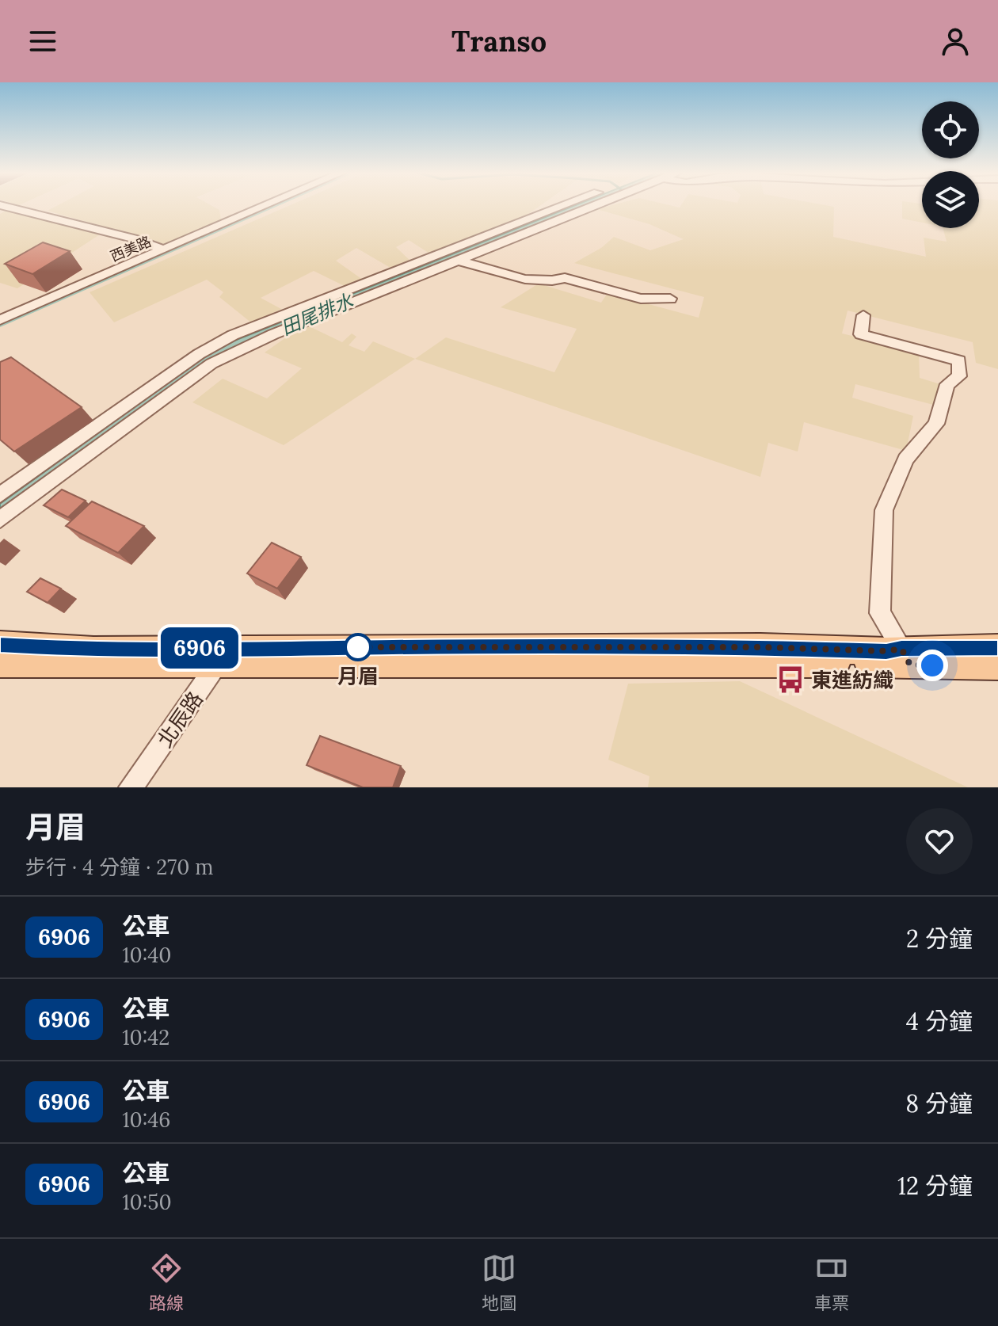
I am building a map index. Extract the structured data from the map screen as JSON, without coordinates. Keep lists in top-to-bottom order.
{
  "streets": {
    "street": ["西美路", "北辰路"]
  },
  "water": ["田尾排水"],
  "places": {
    "other": ["月眉"],
    "bus stop": ["東進紡織"]
  },
  "lines": ["bus line 6906"],
  "page": {
    "header": "Transo",
    "on_map": "6906",
    "heading": ["月眉", "步行 · 4 分鐘 · 270 m"],
    "list": [
      {
        "mark": "6906",
        "name": "公車",
        "note": "10:40",
        "value": "2 分鐘"
      },
      {
        "mark": "6906",
        "name": "公車",
        "note": "10:42",
        "value": "4 分鐘"
      },
      {
        "mark": "6906",
        "name": "公車",
        "note": "10:46",
        "value": "8 分鐘"
      },
      {
        "mark": "6906",
        "name": "公車",
        "note": "10:50",
        "value": "12 分鐘"
      }
    ],
    "tabs": ["路線", "地圖", "車票"]
  }
}
